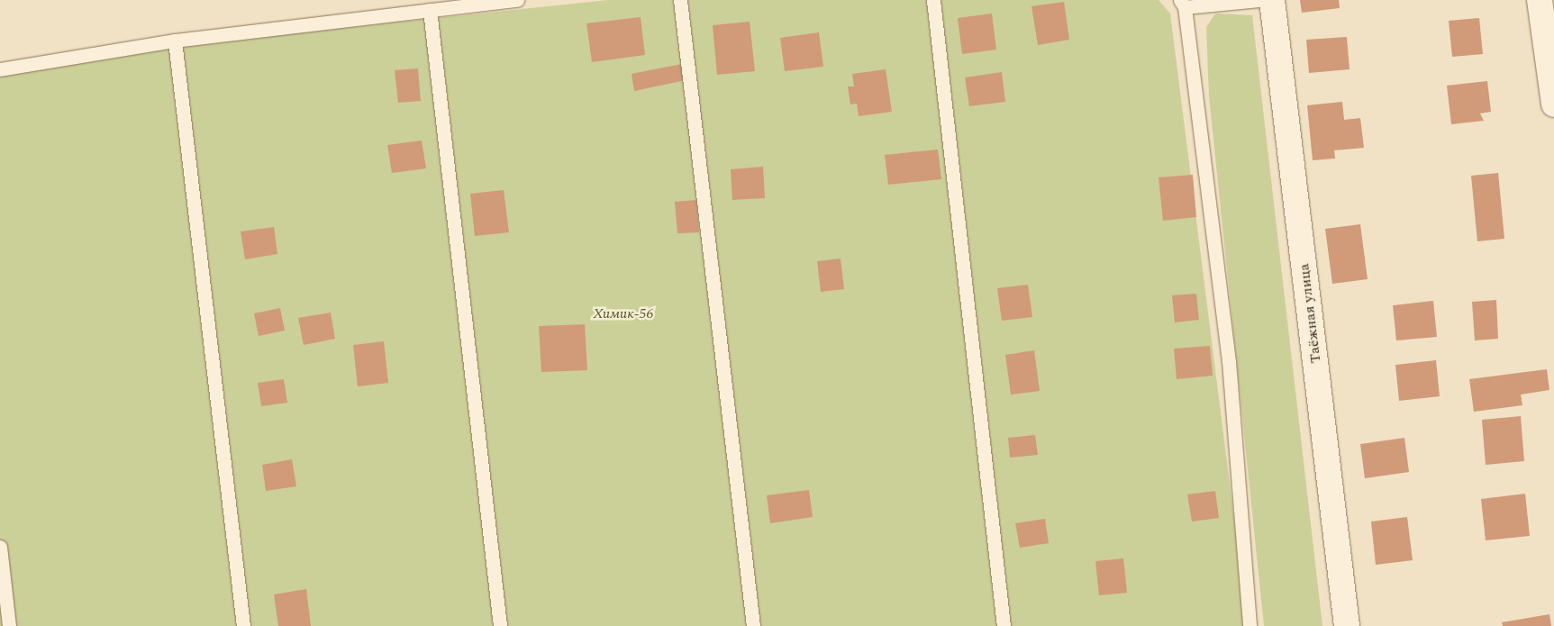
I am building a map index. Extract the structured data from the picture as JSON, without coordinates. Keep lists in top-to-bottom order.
{
  "streets": {
    "street": ["Таёжная улица"]
  },
  "parks": ["Химик-56"]
}
